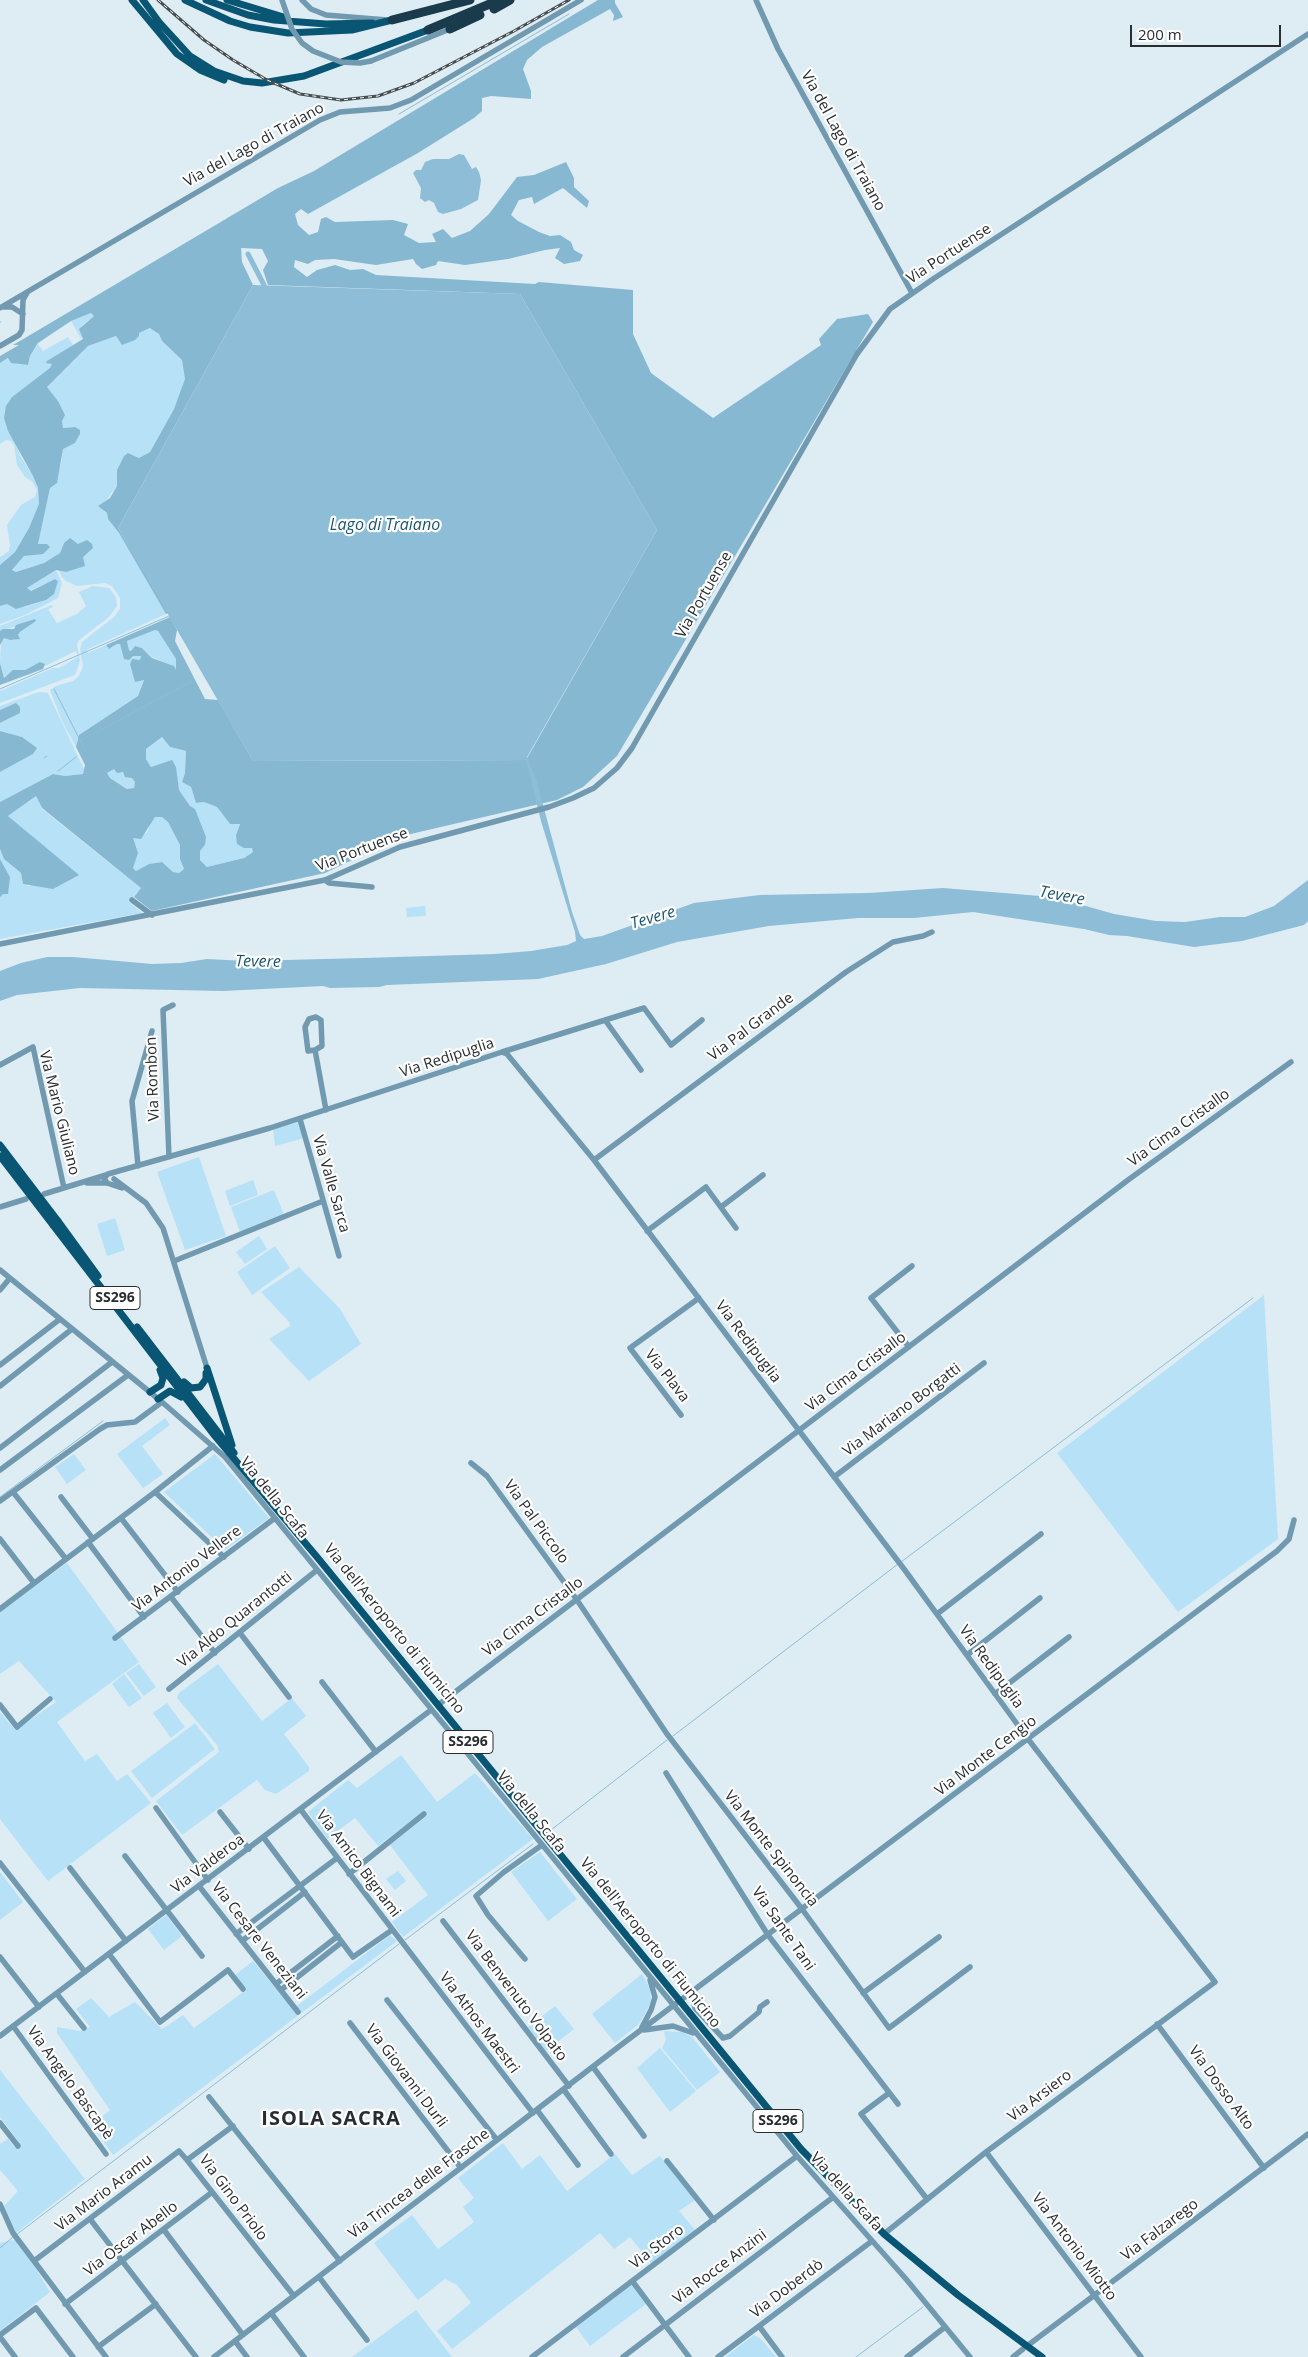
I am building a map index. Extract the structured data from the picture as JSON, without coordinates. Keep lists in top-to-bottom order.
{
  "streets": {
    "main road": ["SS296", "Via dell'Aeroporto di Fiumicino"],
    "street": [
      "Via del Lago di Traiano",
      "Via Portuense",
      "Via Pal Grande",
      "Via Redipuglia",
      "Via Rombon",
      "Via Mario Giuliano",
      "Via Cima Cristallo",
      "Via Valle Sarca",
      "Via Plava",
      "Via Mariano Borgatti",
      "Via della Scafa",
      "Via Pal Piccolo",
      "Via Antonio Vellere",
      "Via Aldo Quarantotti",
      "Via Monte Cengio",
      "Via Monte Spinoncia",
      "Via Valderoa",
      "Via Amico Bignami",
      "Via Sante Tani",
      "Via Cesare Veneziani",
      "Via Benvenuto Volpato",
      "Via Athos Maestri",
      "Via Giovanni Durli",
      "Via Angelo Bascapè",
      "Via Dosso Alto",
      "Via Arsiero",
      "Via Trincea delle Frasche",
      "Via Mario Aramu",
      "Via Gino Priolo",
      "Via Falzarego",
      "Via Oscar Abello",
      "Via Storo",
      "Via Antonio Miotto",
      "Via Rocce Anzini",
      "Via Doberdò"
    ]
  },
  "crossings": [
    ["Via del Lago di Traiano", "Via Portuense"],
    ["Via Pal Grande", "Via Redipuglia"],
    ["Via Redipuglia", "Via Rombon"],
    ["Via Redipuglia", "Via Mario Giuliano"],
    ["Via Redipuglia", "Via Cima Cristallo"],
    ["Via Redipuglia", "Via Valle Sarca"],
    ["Via Redipuglia", "Via Plava"],
    ["Via Redipuglia", "Via Mariano Borgatti"],
    ["Via Redipuglia", "Via Monte Cengio"],
    ["Via Redipuglia", "Via Arsiero"],
    ["Via Cima Cristallo", "Via Pal Piccolo"],
    ["Via Cima Cristallo", "Via dell'Aeroporto di Fiumicino"],
    ["Via Cima Cristallo", "Via Monte Spinoncia"],
    ["Via della Scafa", "Via Antonio Vellere"],
    ["Via della Scafa", "Via Aldo Quarantotti"],
    ["Via della Scafa", "Via dell'Aeroporto di Fiumicino"],
    ["Via della Scafa", "Via Monte Cengio"],
    ["Via della Scafa", "Via Valderoa"],
    ["Via della Scafa", "Via Trincea delle Frasche"],
    ["Via della Scafa", "Via Storo"],
    ["Via della Scafa", "Via Rocce Anzini"],
    ["Via della Scafa", "Via Doberdò"],
    ["Via Pal Piccolo", "Via Monte Spinoncia"],
    ["Via dell'Aeroporto di Fiumicino", "Via Monte Cengio"],
    ["Via dell'Aeroporto di Fiumicino", "Via Arsiero"],
    ["Via dell'Aeroporto di Fiumicino", "Via Trincea delle Frasche"],
    ["Via dell'Aeroporto di Fiumicino", "Via Falzarego"],
    ["Via Monte Cengio", "Via Monte Spinoncia"],
    ["Via Monte Cengio", "Via Sante Tani"],
    ["Via Monte Cengio", "Via Trincea delle Frasche"],
    ["Via Valderoa", "Via Amico Bignami"],
    ["Via Valderoa", "Via Cesare Veneziani"],
    ["Via Valderoa", "Via Angelo Bascapè"],
    ["Via Amico Bignami", "Via Athos Maestri"],
    ["Via Benvenuto Volpato", "Via Trincea delle Frasche"],
    ["Via Athos Maestri", "Via Trincea delle Frasche"],
    ["Via Giovanni Durli", "Via Trincea delle Frasche"],
    ["Via Dosso Alto", "Via Arsiero"],
    ["Via Dosso Alto", "Via Falzarego"],
    ["Via Arsiero", "Via Antonio Miotto"],
    ["Via Trincea delle Frasche", "Via Gino Priolo"],
    ["Via Mario Aramu", "Via Gino Priolo"],
    ["Via Gino Priolo", "Via Oscar Abello"],
    ["Via Falzarego", "Via Antonio Miotto"]
  ],
  "districts": ["ISOLA SACRA"],
  "water": ["Lago di Traiano", "Tevere"],
  "scale_bar": "200 m"
}
